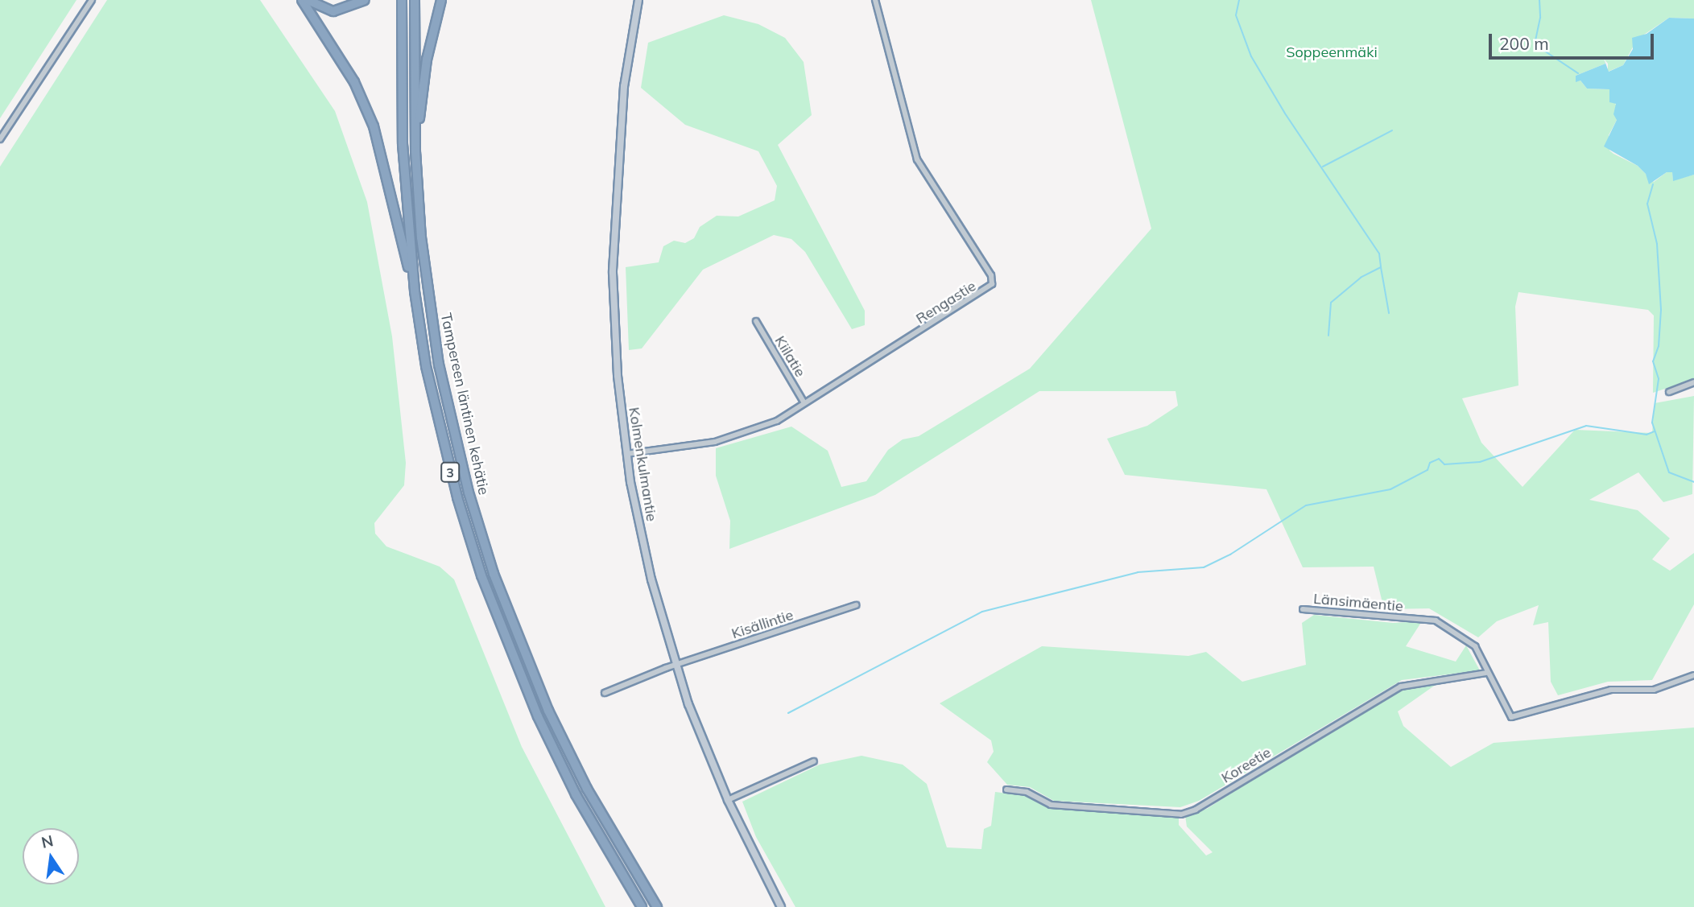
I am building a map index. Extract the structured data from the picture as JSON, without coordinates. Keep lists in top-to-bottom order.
{
  "streets": {
    "highway": ["Tampereen läntinen kehätie", "3"],
    "street": [
      "Rengastie",
      "Kiilatie",
      "Kolmenkulmantie",
      "Länsimäentie",
      "Kisällintie",
      "Koreetie"
    ]
  },
  "crossings": [
    ["Rengastie", "Kiilatie"],
    ["Rengastie", "Kolmenkulmantie"],
    ["Kolmenkulmantie", "Kisällintie"],
    ["Länsimäentie", "Koreetie"]
  ],
  "parks": ["Soppeenmäki"],
  "scale_bar": "200 m",
  "north": "top"
}
